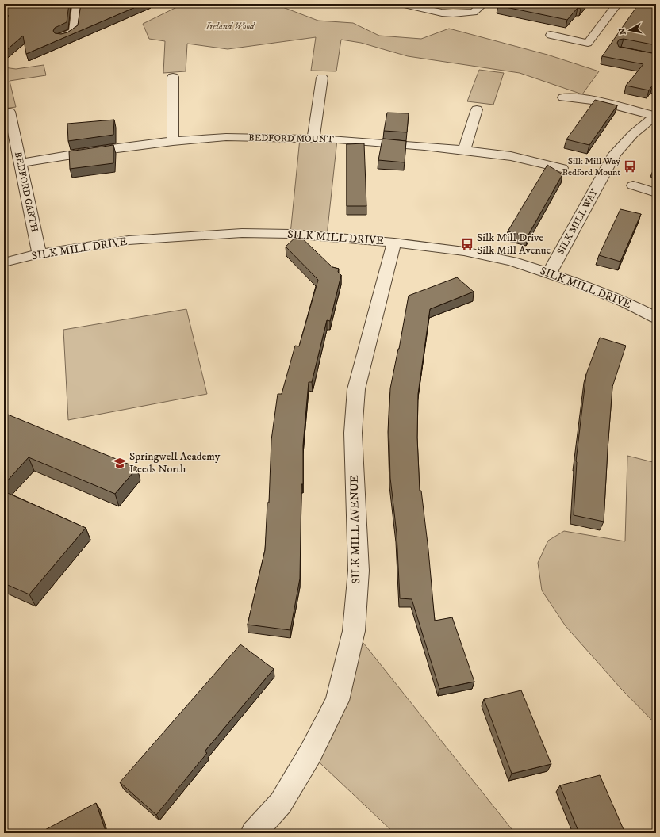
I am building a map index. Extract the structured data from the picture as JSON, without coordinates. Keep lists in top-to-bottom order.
{
  "streets": {
    "street": [
      "BEDFORD MOUNT",
      "BEDFORD GARTH",
      "SILK MILL WAY",
      "SILK MILL DRIVE",
      "SILK MILL AVENUE"
    ]
  },
  "crossings": [
    ["BEDFORD MOUNT", "BEDFORD GARTH"],
    ["BEDFORD GARTH", "SILK MILL DRIVE"],
    ["SILK MILL WAY", "SILK MILL DRIVE"],
    ["SILK MILL DRIVE", "SILK MILL AVENUE"]
  ],
  "parks": ["Ireland Wood"],
  "places": {
    "bus stop": ["Silk Mill Way Bedford Mount", "Silk Mill Drive Silk Mill Avenue"],
    "school or university": ["Springwell Academy Leeds North"]
  },
  "north": "left"
}
